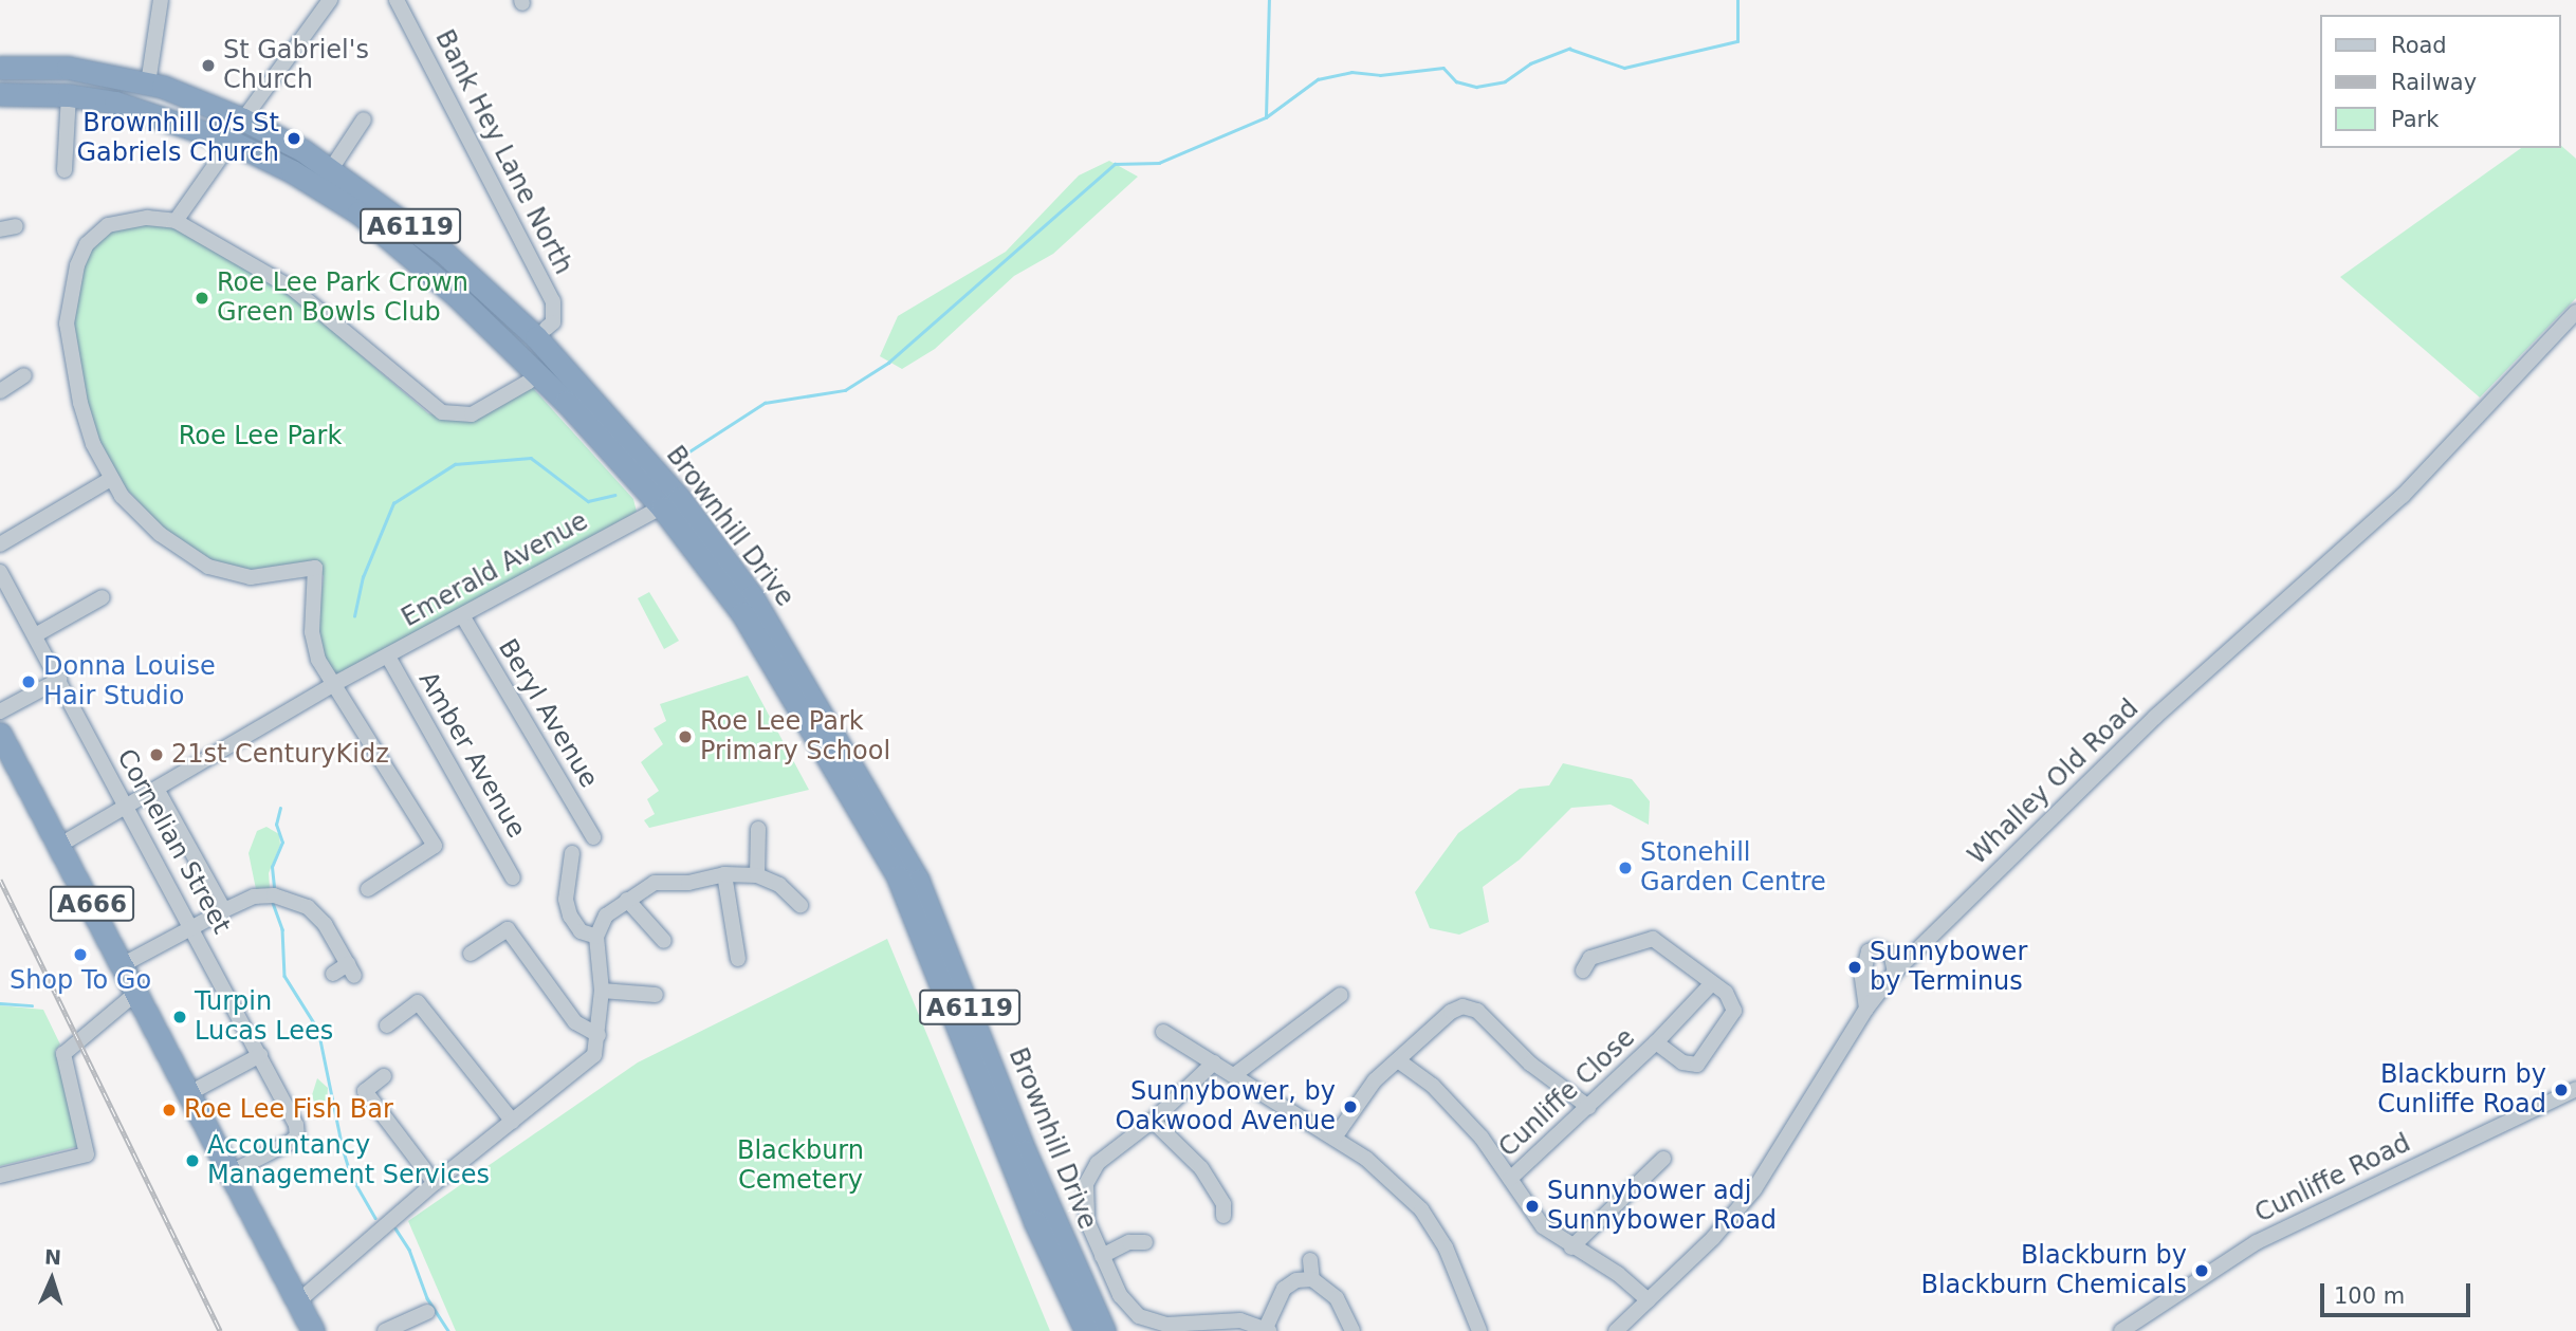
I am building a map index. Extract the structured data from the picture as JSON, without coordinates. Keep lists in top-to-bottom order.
{
  "streets": {
    "highway": ["A6119", "Brownhill Drive", "A666"],
    "street": [
      "Bank Hey Lane North",
      "Emerald Avenue",
      "Beryl Avenue",
      "Amber Avenue",
      "Whalley Old Road",
      "Cornelian Street",
      "Cunliffe Close",
      "Cunliffe Road"
    ]
  },
  "crossings": [
    ["Brownhill Drive", "Emerald Avenue"],
    ["Emerald Avenue", "Beryl Avenue"],
    ["Emerald Avenue", "Amber Avenue"],
    ["Emerald Avenue", "Cornelian Street"],
    ["Emerald Avenue", "A666"],
    ["Cornelian Street", "A666"]
  ],
  "parks": ["Roe Lee Park", "Blackburn Cemetery"],
  "places": [
    "St Gabriel's Church",
    "Brownhill o/s St Gabriels Church",
    "Roe Lee Park Crown Green Bowls Club",
    "Donna Louise Hair Studio",
    "Roe Lee Park Primary School",
    "21st CenturyKidz",
    "Stonehill Garden Centre",
    "Shop To Go",
    "Sunnybower by Terminus",
    "Turpin Lucas Lees",
    "Blackburn by Cunliffe Road",
    "Sunnybower, by Oakwood Avenue",
    "Roe Lee Fish Bar",
    "Accountancy Management Services",
    "Sunnybower adj Sunnybower Road",
    "Blackburn by Blackburn Chemicals"
  ],
  "legend": ["Road", "Railway", "Park"],
  "scale_bar": "100 m",
  "north": "top"
}
